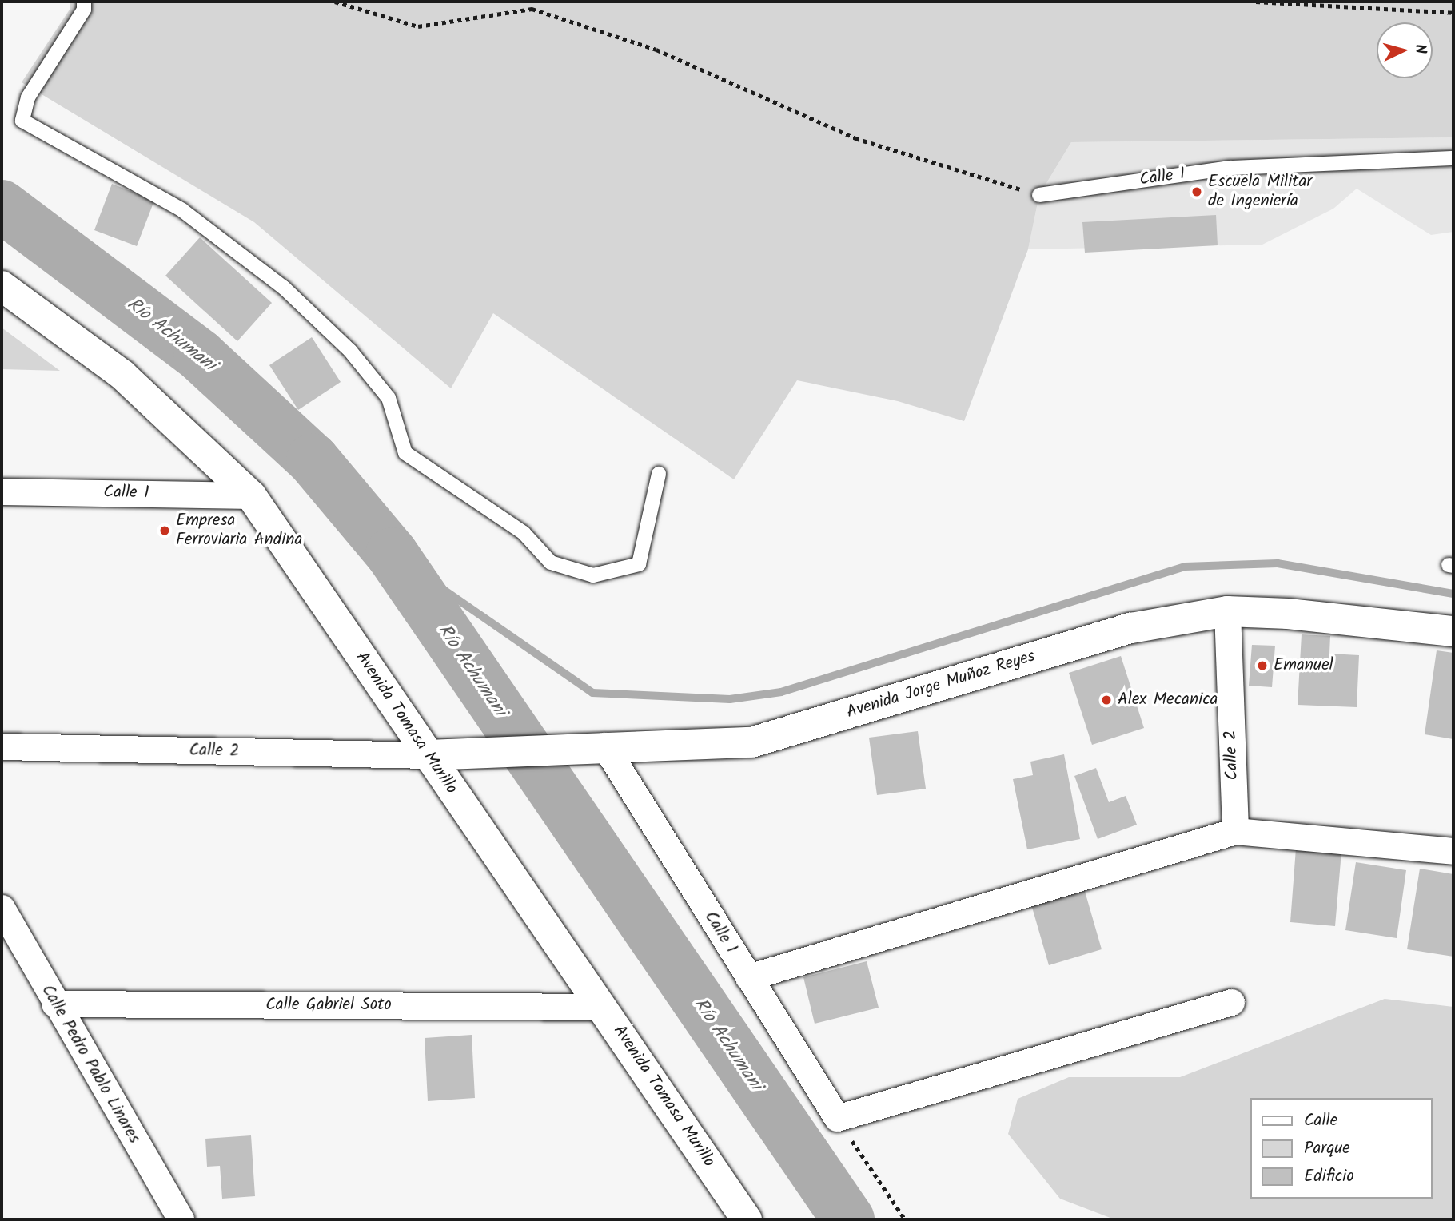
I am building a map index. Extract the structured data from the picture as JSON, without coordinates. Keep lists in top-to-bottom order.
{
  "streets": {
    "main road": ["Avenida Jorge Muñoz Reyes", "Avenida Tomasa Murillo"],
    "street": [
      "Calle 1",
      "Calle 2",
      "Calle Gabriel Soto",
      "Calle Pedro Pablo Linares"
    ]
  },
  "crossings": [
    ["Calle 1", "Avenida Jorge Muñoz Reyes"],
    ["Calle 1", "Avenida Tomasa Murillo"],
    ["Avenida Jorge Muñoz Reyes", "Avenida Tomasa Murillo"],
    ["Avenida Jorge Muñoz Reyes", "Calle 2"],
    ["Avenida Tomasa Murillo", "Calle 2"],
    ["Avenida Tomasa Murillo", "Calle Gabriel Soto"],
    ["Calle Gabriel Soto", "Calle Pedro Pablo Linares"]
  ],
  "water": ["Río Achumani"],
  "places": [
    "Escuela Militar de Ingeniería",
    "Empresa Ferroviaria Andina",
    "Emanuel",
    "Alex Mecanica"
  ],
  "legend": ["Calle", "Parque", "Edificio"],
  "north": "right"
}
